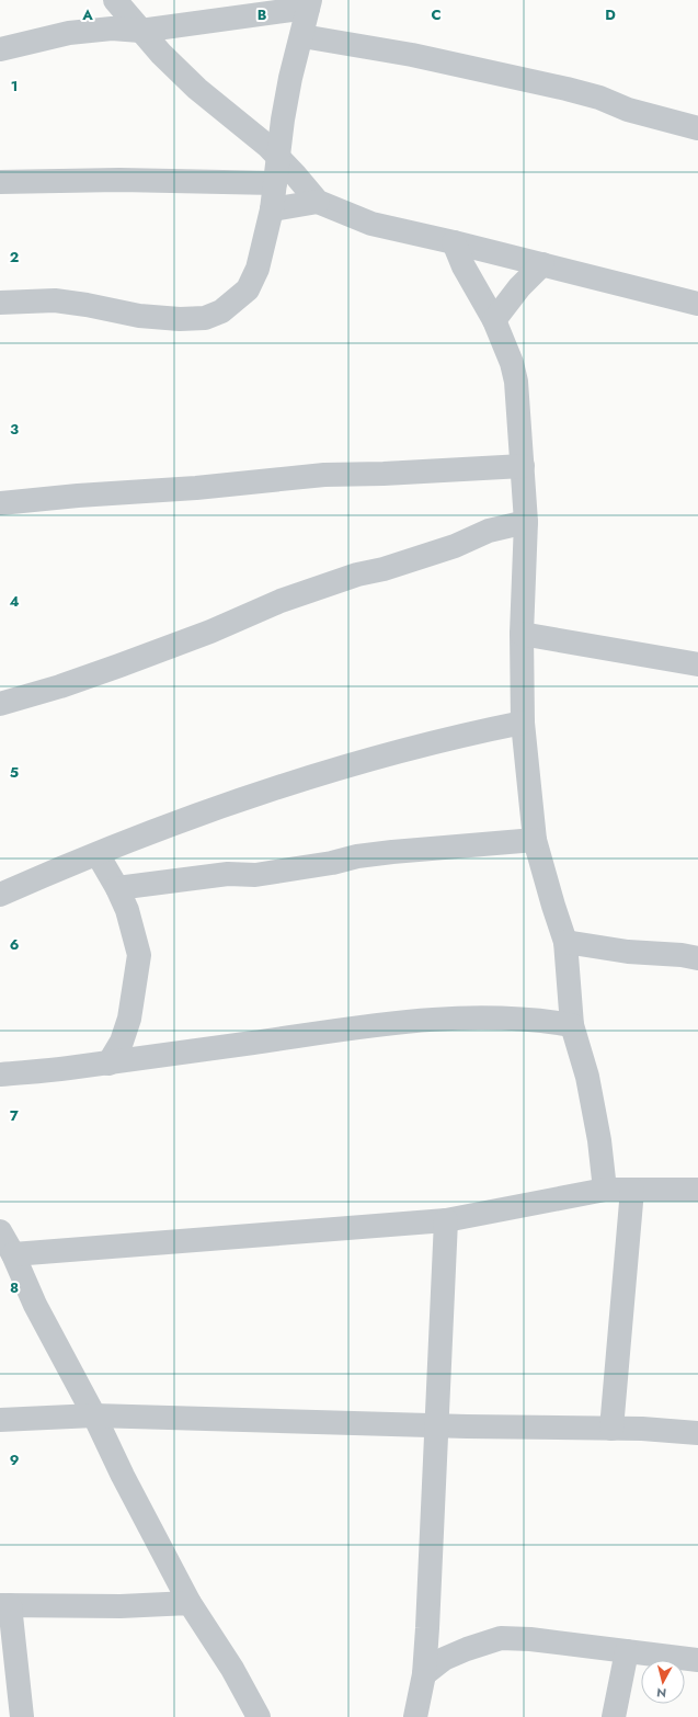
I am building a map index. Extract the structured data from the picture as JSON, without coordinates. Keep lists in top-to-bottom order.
{
  "north": "bottom",
  "grid": {
    "columns": [
      "A",
      "B",
      "C",
      "D"
    ],
    "rows": [
      "1",
      "2",
      "3",
      "4",
      "5",
      "6",
      "7",
      "8",
      "9"
    ]
  }
}
